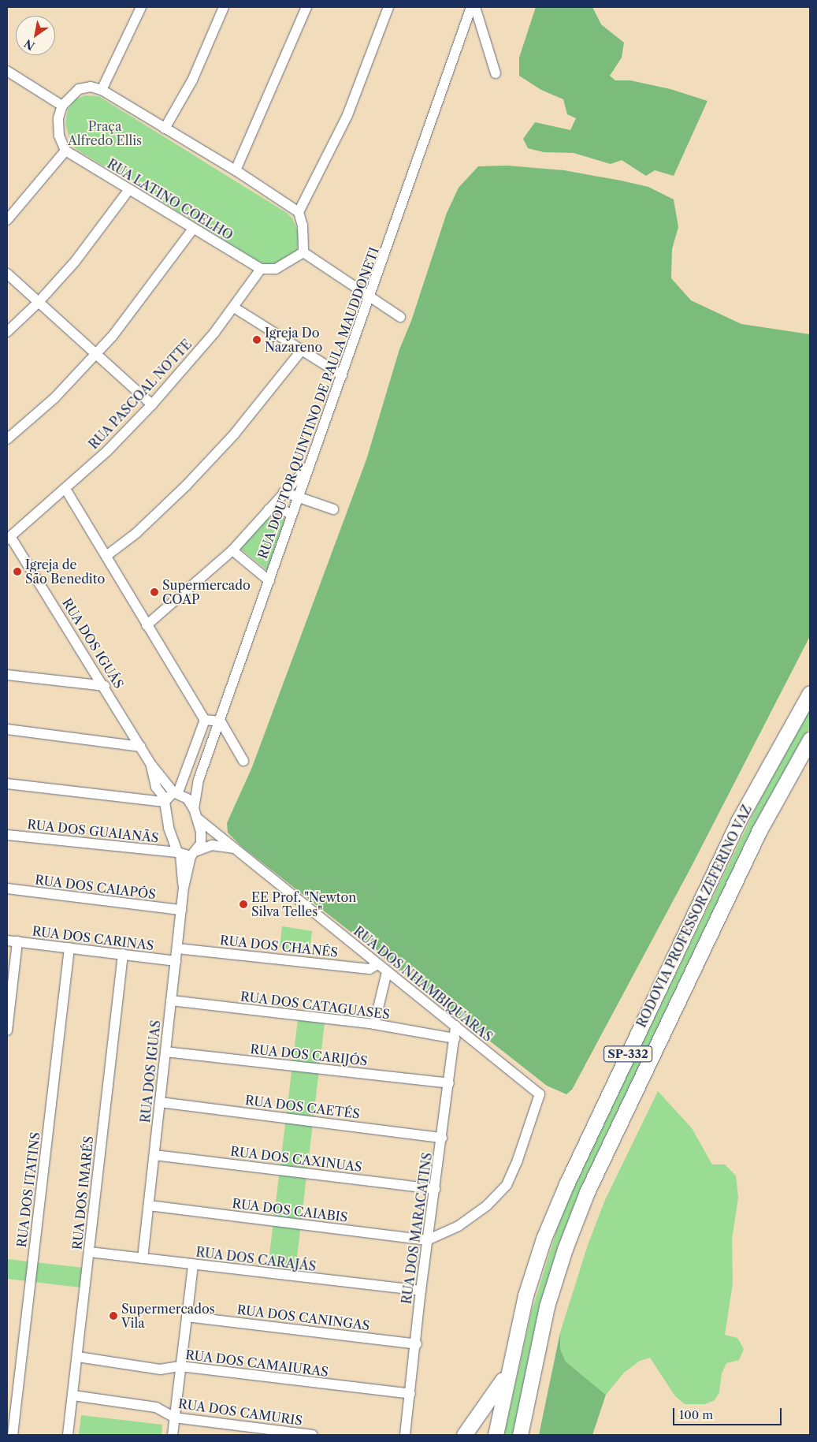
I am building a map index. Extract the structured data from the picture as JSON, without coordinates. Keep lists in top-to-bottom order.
{
  "streets": {
    "highway": ["RODOVIA PROFESSOR ZEFERINO VAZ", "SP-332"],
    "street": [
      "RUA LATINO COELHO",
      "RUA PASCOAL NOTTE",
      "RUA DOUTOR QUINTINO DE PAULA MAUDDONETI",
      "RUA DOS IGUÁS",
      "RUA DOS GUAIANÃS",
      "RUA DOS CAIAPÓS",
      "RUA DOS CARINAS",
      "RUA DOS CHANÉS",
      "RUA DOS NHAMBIQUARAS",
      "RUA DOS CATAGUASES",
      "RUA DOS CARIJÓS",
      "RUA DOS IGUAS",
      "RUA DOS CAETÉS",
      "RUA DOS CAXINUAS",
      "RUA DOS ITATINS",
      "RUA DOS IMARÉS",
      "RUA DOS CAIABIS",
      "RUA DOS MARACATINS",
      "RUA DOS CARAJÁS",
      "RUA DOS CANINGAS",
      "RUA DOS CAMAIURAS",
      "RUA DOS CAMURIS"
    ]
  },
  "crossings": [
    ["RUA LATINO COELHO", "RUA PASCOAL NOTTE"],
    ["RUA PASCOAL NOTTE", "RUA DOS IGUÁS"],
    ["RUA DOUTOR QUINTINO DE PAULA MAUDDONETI", "RUA DOS IGUAS"],
    ["RUA DOS IGUÁS", "RUA DOS IGUAS"],
    ["RUA DOS GUAIANÃS", "RUA DOS NHAMBIQUARAS"],
    ["RUA DOS GUAIANÃS", "RUA DOS IGUAS"],
    ["RUA DOS CAIAPÓS", "RUA DOS IGUAS"],
    ["RUA DOS CARINAS", "RUA DOS IGUAS"],
    ["RUA DOS CARINAS", "RUA DOS ITATINS"],
    ["RUA DOS CARINAS", "RUA DOS IMARÉS"],
    ["RUA DOS CHANÉS", "RUA DOS NHAMBIQUARAS"],
    ["RUA DOS CHANÉS", "RUA DOS IGUAS"],
    ["RUA DOS NHAMBIQUARAS", "RUA DOS IGUAS"],
    ["RUA DOS NHAMBIQUARAS", "RUA DOS CAIABIS"],
    ["RUA DOS NHAMBIQUARAS", "RUA DOS MARACATINS"],
    ["RUA DOS CATAGUASES", "RUA DOS IGUAS"],
    ["RUA DOS CATAGUASES", "RUA DOS MARACATINS"],
    ["RUA DOS CARIJÓS", "RUA DOS IGUAS"],
    ["RUA DOS CARIJÓS", "RUA DOS MARACATINS"],
    ["RUA DOS IGUAS", "RUA DOS CAETÉS"],
    ["RUA DOS IGUAS", "RUA DOS CAXINUAS"],
    ["RUA DOS IGUAS", "RUA DOS CAIABIS"],
    ["RUA DOS IGUAS", "RUA DOS CARAJÁS"],
    ["RUA DOS CAETÉS", "RUA DOS MARACATINS"],
    ["RUA DOS CAXINUAS", "RUA DOS MARACATINS"],
    ["RUA DOS IMARÉS", "RUA DOS CARAJÁS"],
    ["RUA DOS IMARÉS", "RUA DOS CAMAIURAS"],
    ["RUA DOS IMARÉS", "RUA DOS CAMURIS"],
    ["RUA DOS CAIABIS", "RUA DOS MARACATINS"],
    ["RUA DOS MARACATINS", "RUA DOS CARAJÁS"],
    ["RUA DOS MARACATINS", "RUA DOS CANINGAS"],
    ["RUA DOS MARACATINS", "RUA DOS CAMAIURAS"]
  ],
  "parks": ["Praça Alfredo Ellis"],
  "places": [
    "Igreja Do Nazareno",
    "Igreja de São Benedito",
    "Supermercado COAP",
    "EE Prof. \"Newton Silva Telles\"",
    "Supermercados Vila"
  ],
  "scale_bar": "100 m",
  "north": "bottom left"
}
